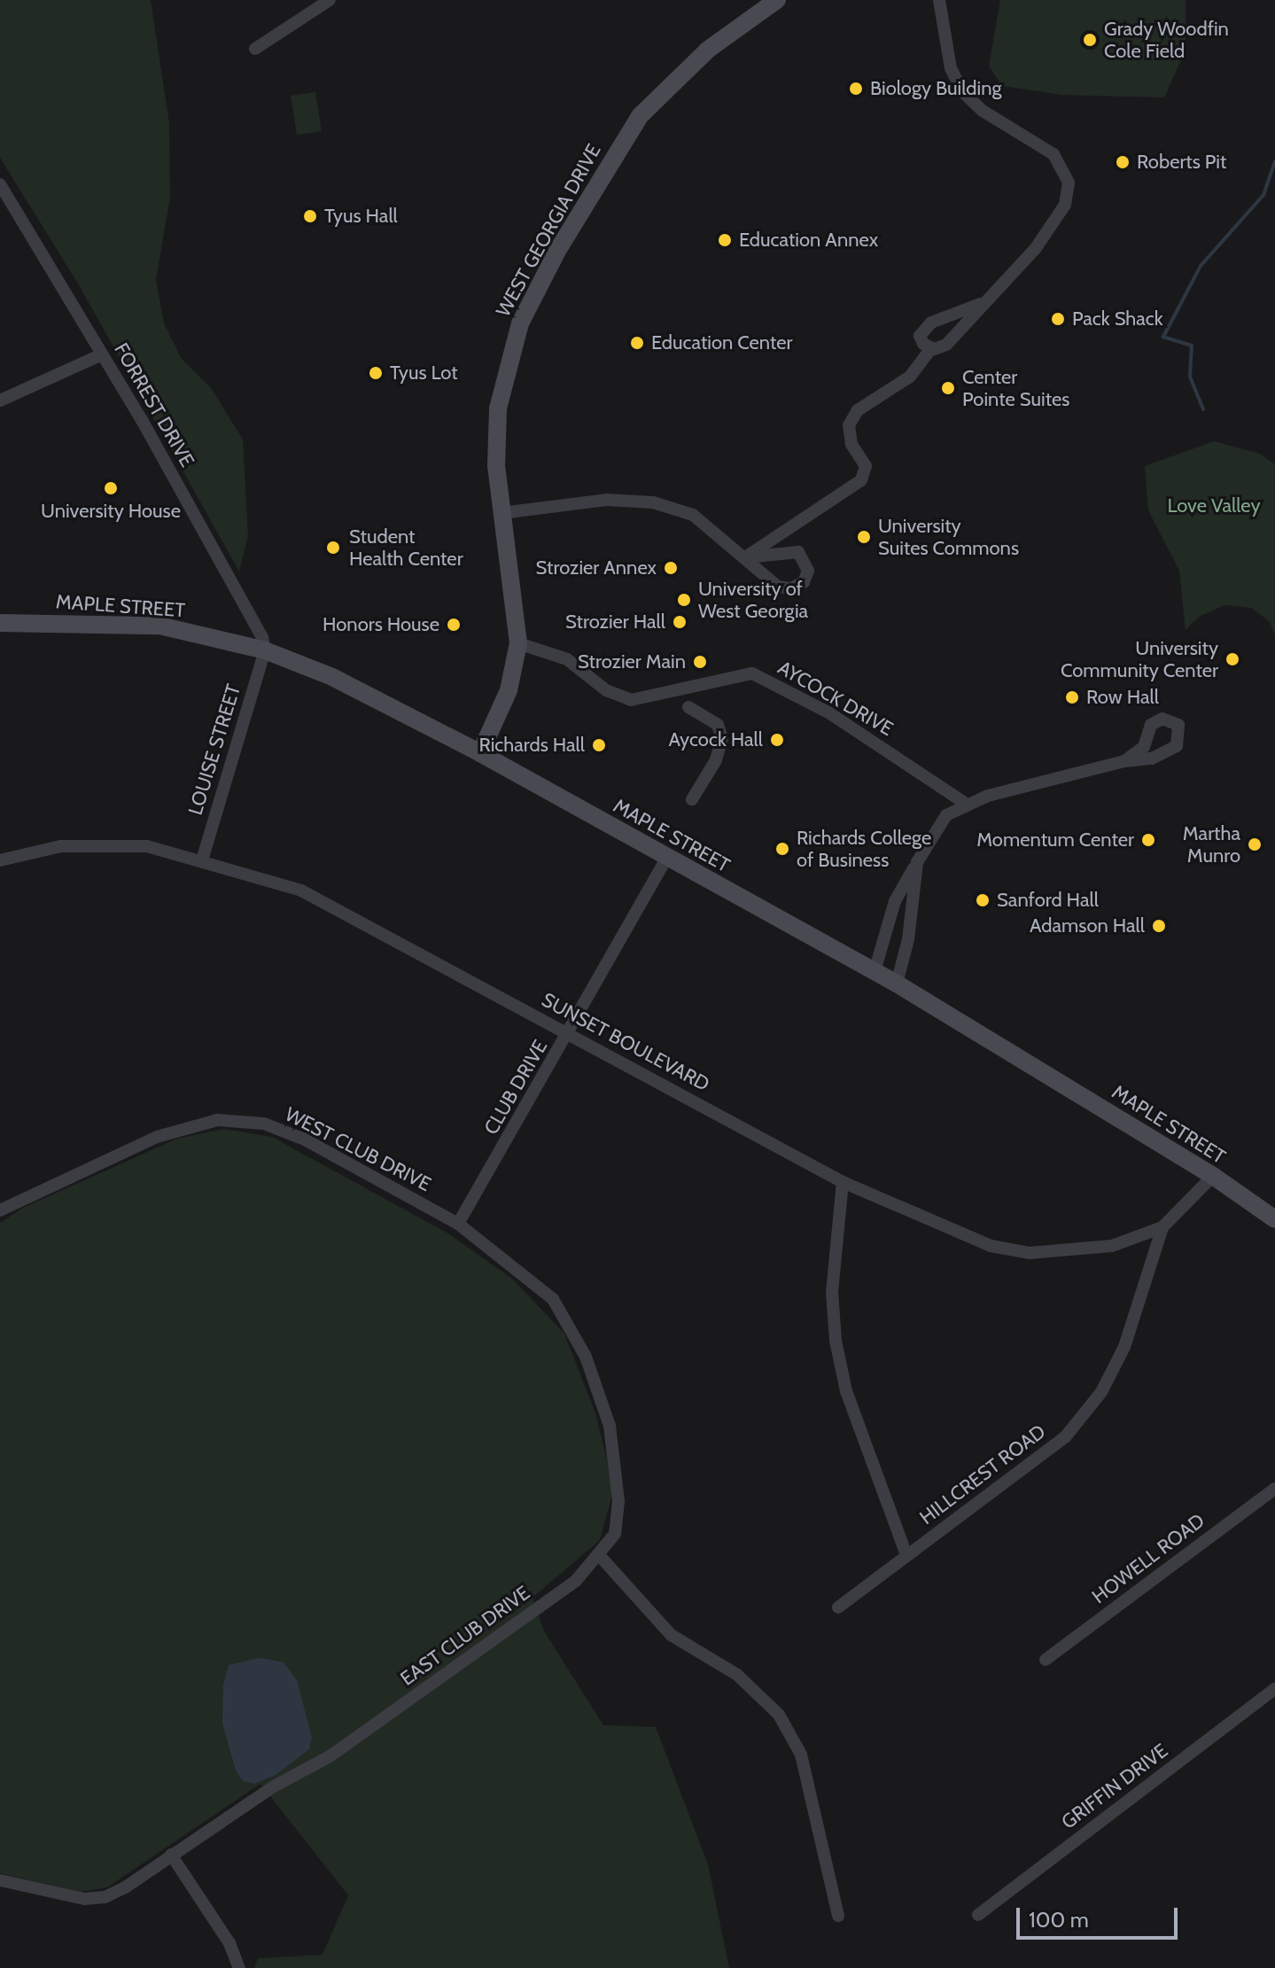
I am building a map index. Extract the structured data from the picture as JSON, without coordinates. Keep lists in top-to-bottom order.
{
  "streets": {
    "main road": ["WEST GEORGIA DRIVE", "MAPLE STREET"],
    "street": [
      "FORREST DRIVE",
      "AYCOCK DRIVE",
      "LOUISE STREET",
      "SUNSET BOULEVARD",
      "CLUB DRIVE",
      "WEST CLUB DRIVE",
      "HILLCREST ROAD",
      "HOWELL ROAD",
      "EAST CLUB DRIVE",
      "GRIFFIN DRIVE"
    ]
  },
  "crossings": [
    ["WEST GEORGIA DRIVE", "MAPLE STREET"],
    ["WEST GEORGIA DRIVE", "AYCOCK DRIVE"],
    ["FORREST DRIVE", "MAPLE STREET"],
    ["FORREST DRIVE", "LOUISE STREET"],
    ["MAPLE STREET", "LOUISE STREET"],
    ["MAPLE STREET", "SUNSET BOULEVARD"],
    ["MAPLE STREET", "CLUB DRIVE"],
    ["LOUISE STREET", "SUNSET BOULEVARD"],
    ["SUNSET BOULEVARD", "CLUB DRIVE"],
    ["SUNSET BOULEVARD", "HILLCREST ROAD"],
    ["CLUB DRIVE", "WEST CLUB DRIVE"],
    ["CLUB DRIVE", "EAST CLUB DRIVE"],
    ["WEST CLUB DRIVE", "EAST CLUB DRIVE"]
  ],
  "parks": ["Love Valley"],
  "places": [
    "Grady Woodfin Cole Field",
    "Biology Building",
    "Roberts Pit",
    "Tyus Hall",
    "Education Annex",
    "Pack Shack",
    "Education Center",
    "Tyus Lot",
    "Center Pointe Suites",
    "University House",
    "University Suites Commons",
    "Student Health Center",
    "Strozier Annex",
    "University of West Georgia",
    "Strozier Hall",
    "Honors House",
    "University Community Center",
    "Strozier Main",
    "Row Hall",
    "Aycock Hall",
    "Richards Hall",
    "Momentum Center",
    "Martha Munro",
    "Richards College of Business",
    "Sanford Hall",
    "Adamson Hall"
  ],
  "scale_bar": "100 m"
}
